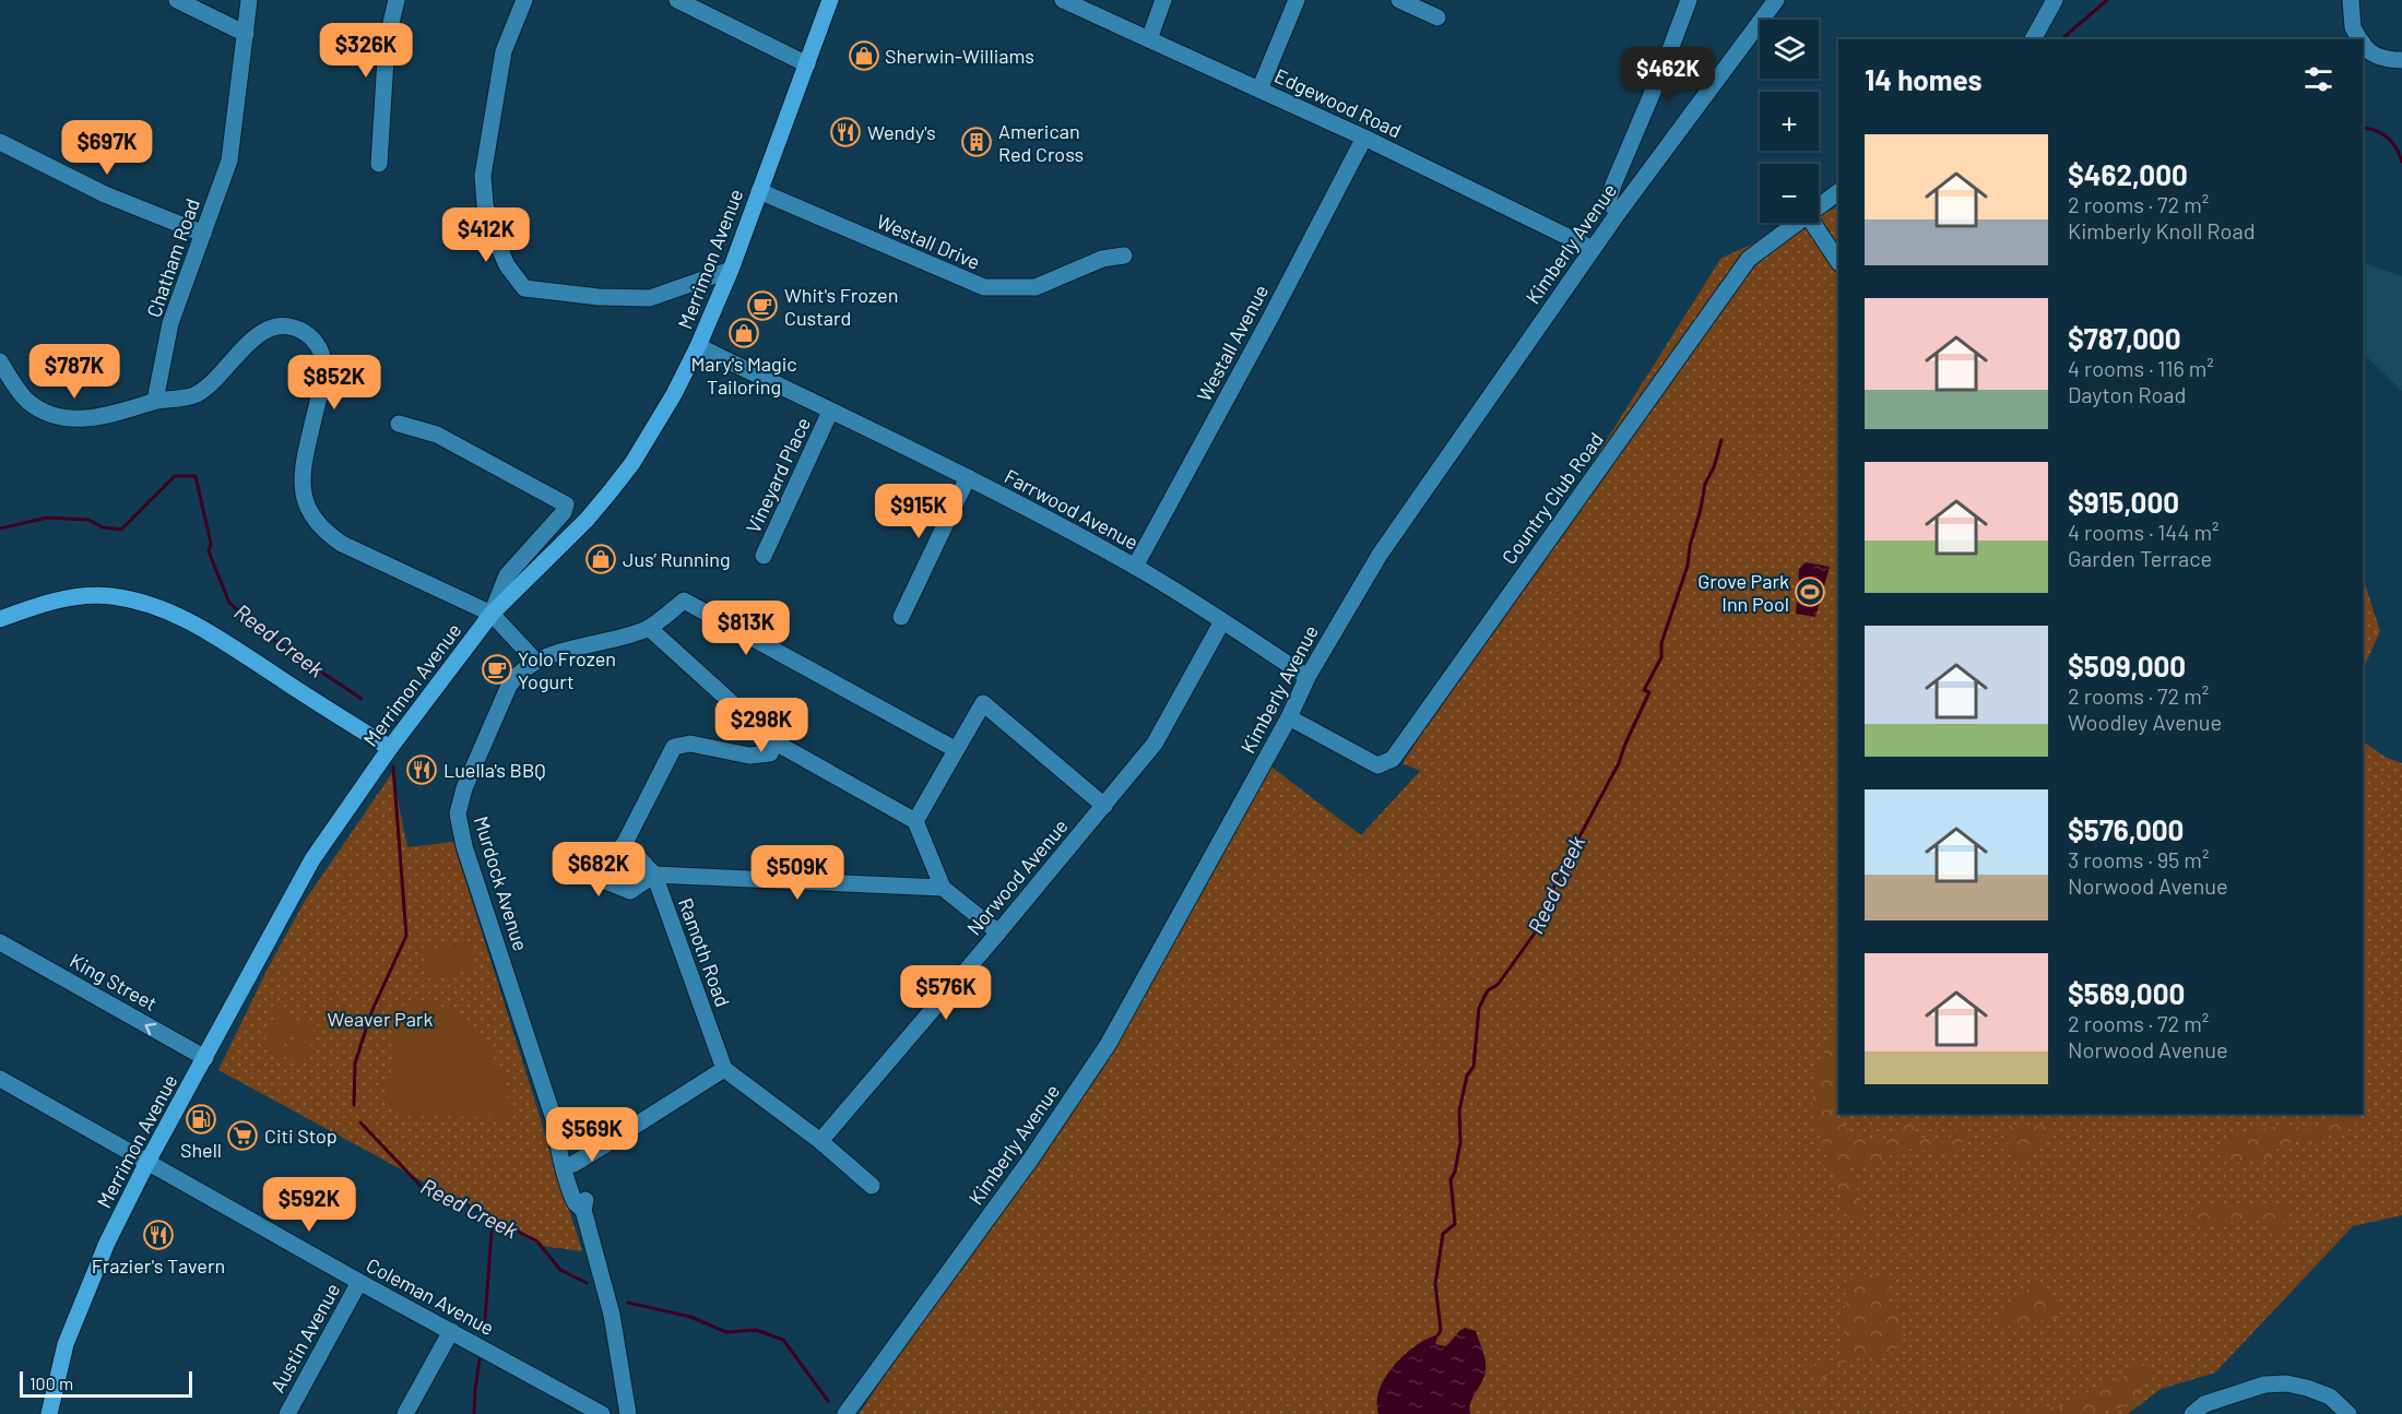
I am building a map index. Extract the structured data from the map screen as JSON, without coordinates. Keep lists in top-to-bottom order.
{
  "streets": {
    "main road": ["Merrimon Avenue"],
    "street": [
      "Edgewood Road",
      "Westall Drive",
      "Kimberly Avenue",
      "Chatham Road",
      "Westall Avenue",
      "Vineyard Place",
      "Country Club Road",
      "Farrwood Avenue",
      "Norwood Avenue",
      "Murdock Avenue",
      "Ramoth Road",
      "King Street",
      "Coleman Avenue",
      "Austin Avenue"
    ]
  },
  "crossings": [
    ["Edgewood Road", "Kimberly Avenue"],
    ["Edgewood Road", "Westall Avenue"],
    ["Westall Drive", "Merrimon Avenue"],
    ["Kimberly Avenue", "Country Club Road"],
    ["Kimberly Avenue", "Farrwood Avenue"],
    ["Merrimon Avenue", "Farrwood Avenue"],
    ["Merrimon Avenue", "King Street"],
    ["Merrimon Avenue", "Coleman Avenue"],
    ["Westall Avenue", "Farrwood Avenue"],
    ["Vineyard Place", "Farrwood Avenue"],
    ["Farrwood Avenue", "Norwood Avenue"],
    ["Coleman Avenue", "Austin Avenue"]
  ],
  "one_way": ["King Street"],
  "water": ["Reed Creek"],
  "parks": ["Weaver Park"],
  "places": {
    "shop": ["Sherwin-Williams", "Mary's Magic Tailoring", "Jus’ Running"],
    "restaurant": ["Wendy's", "Luella's BBQ", "Frazier's Tavern"],
    "building": ["American Red Cross"],
    "cafe": ["Whit's Frozen Custard", "Yolo Frozen Yogurt"],
    "sports": ["Grove Park Inn Pool"],
    "fuel station": ["Shell"],
    "supermarket": ["Citi Stop"]
  },
  "scale_bar": "100 m",
  "page": {
    "map_buttons": ["+", "−"],
    "price": [
      "$326K",
      "$462K",
      "$697K",
      "$412K",
      "$787K",
      "$852K",
      "$915K",
      "$813K",
      "$298K",
      "$682K",
      "$509K",
      "$576K",
      "$569K",
      "$592K"
    ],
    "heading": "14 homes",
    "list": [
      {
        "name": "$462,000",
        "note": "2 rooms · 72 m² · Kimberly Knoll Road"
      },
      {
        "name": "$787,000",
        "note": "4 rooms · 116 m² · Dayton Road"
      },
      {
        "name": "$915,000",
        "note": "4 rooms · 144 m² · Garden Terrace"
      },
      {
        "name": "$509,000",
        "note": "2 rooms · 72 m² · Woodley Avenue"
      },
      {
        "name": "$576,000",
        "note": "3 rooms · 95 m² · Norwood Avenue"
      },
      {
        "name": "$569,000",
        "note": "2 rooms · 72 m² · Norwood Avenue"
      }
    ],
    "scale": "100 m"
  }
}
